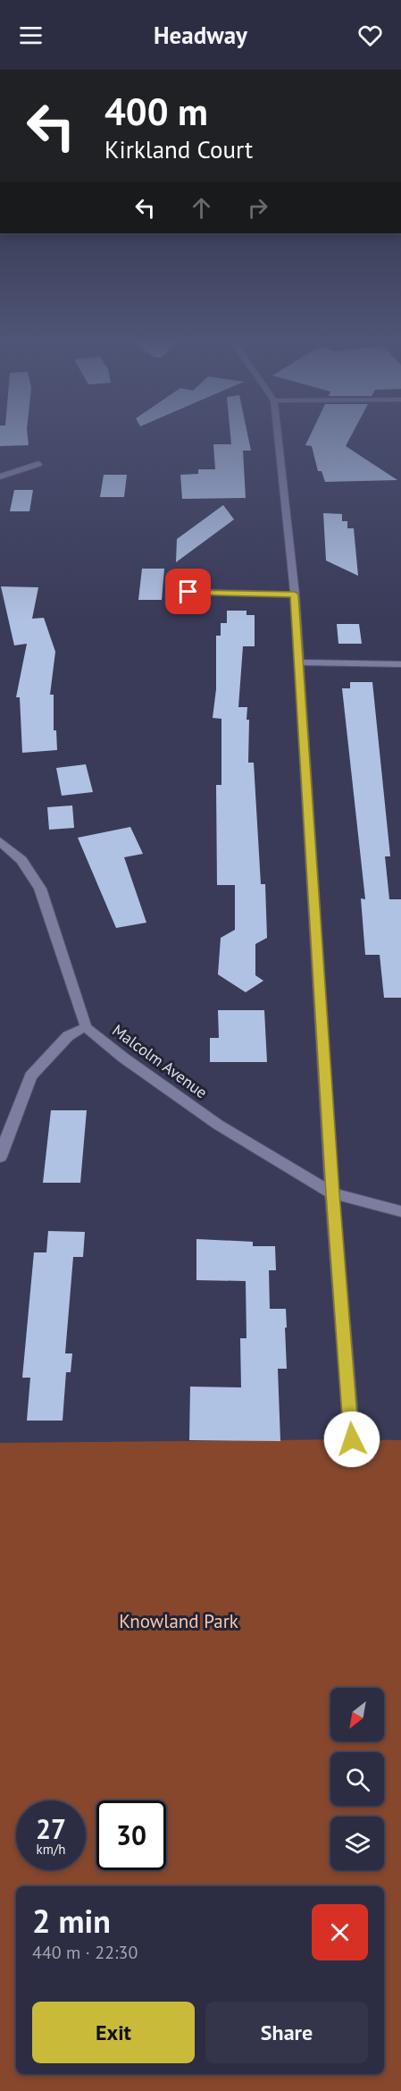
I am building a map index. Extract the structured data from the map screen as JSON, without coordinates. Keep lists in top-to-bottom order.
{
  "streets": {
    "street": ["Malcolm Avenue"]
  },
  "parks": ["Knowland Park"],
  "north": "bottom left",
  "page": {
    "header": "Headway",
    "turn": ["400 m", "Kirkland Court"],
    "speed": "27 km/h",
    "limit": "30",
    "heading": ["2 min", "440 m · 22:30"],
    "buttons": ["Exit", "Share"]
  }
}
